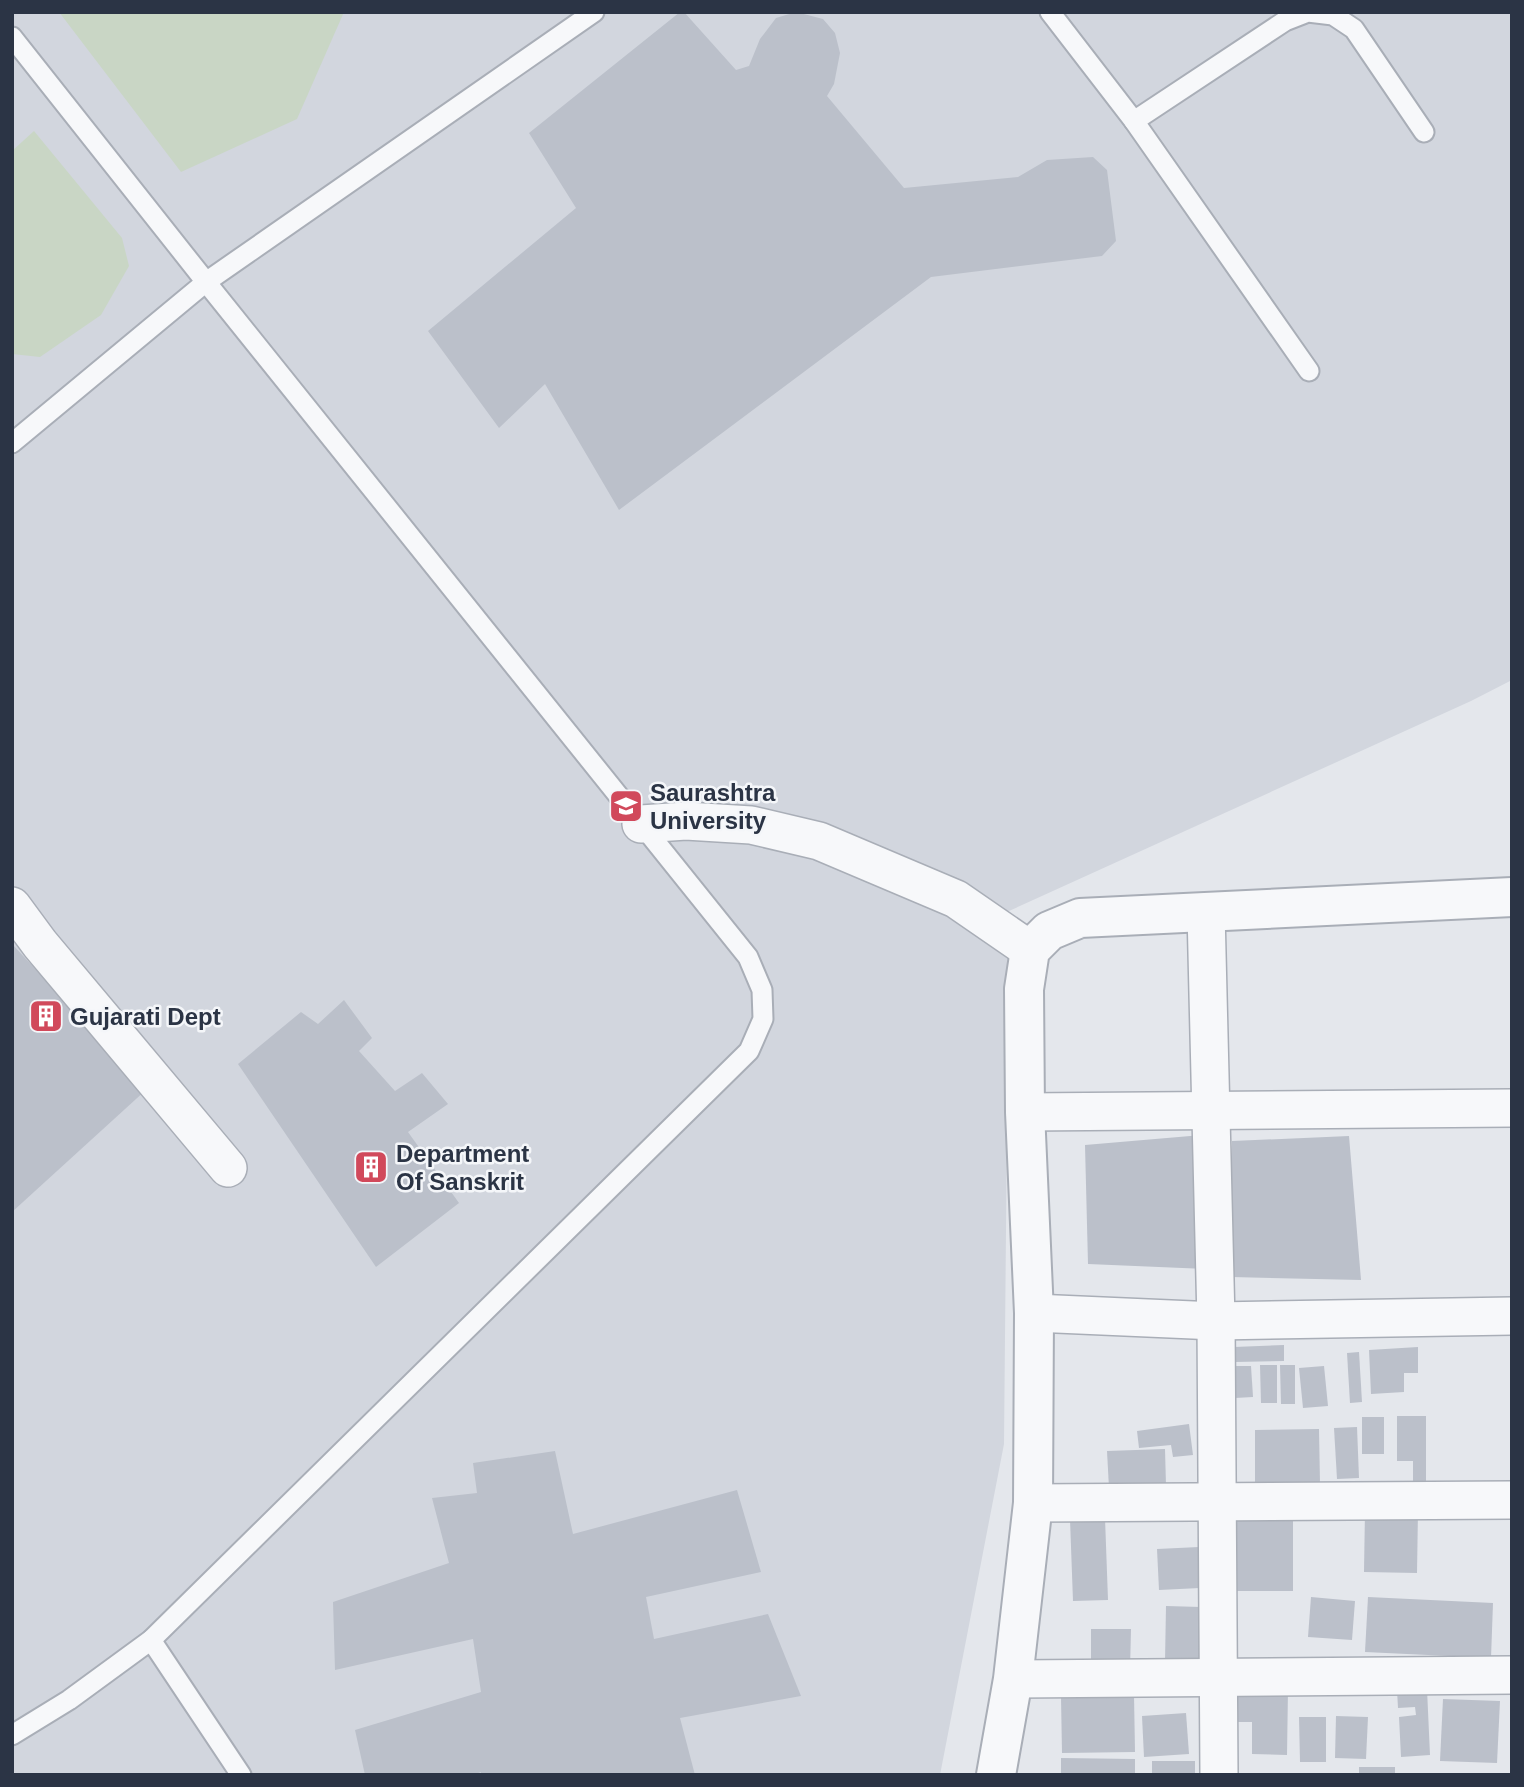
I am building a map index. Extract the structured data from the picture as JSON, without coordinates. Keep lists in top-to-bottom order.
{
  "places": {
    "school or university": ["Saurashtra University"],
    "building": ["Gujarati Dept", "Department Of Sanskrit"]
  }
}
